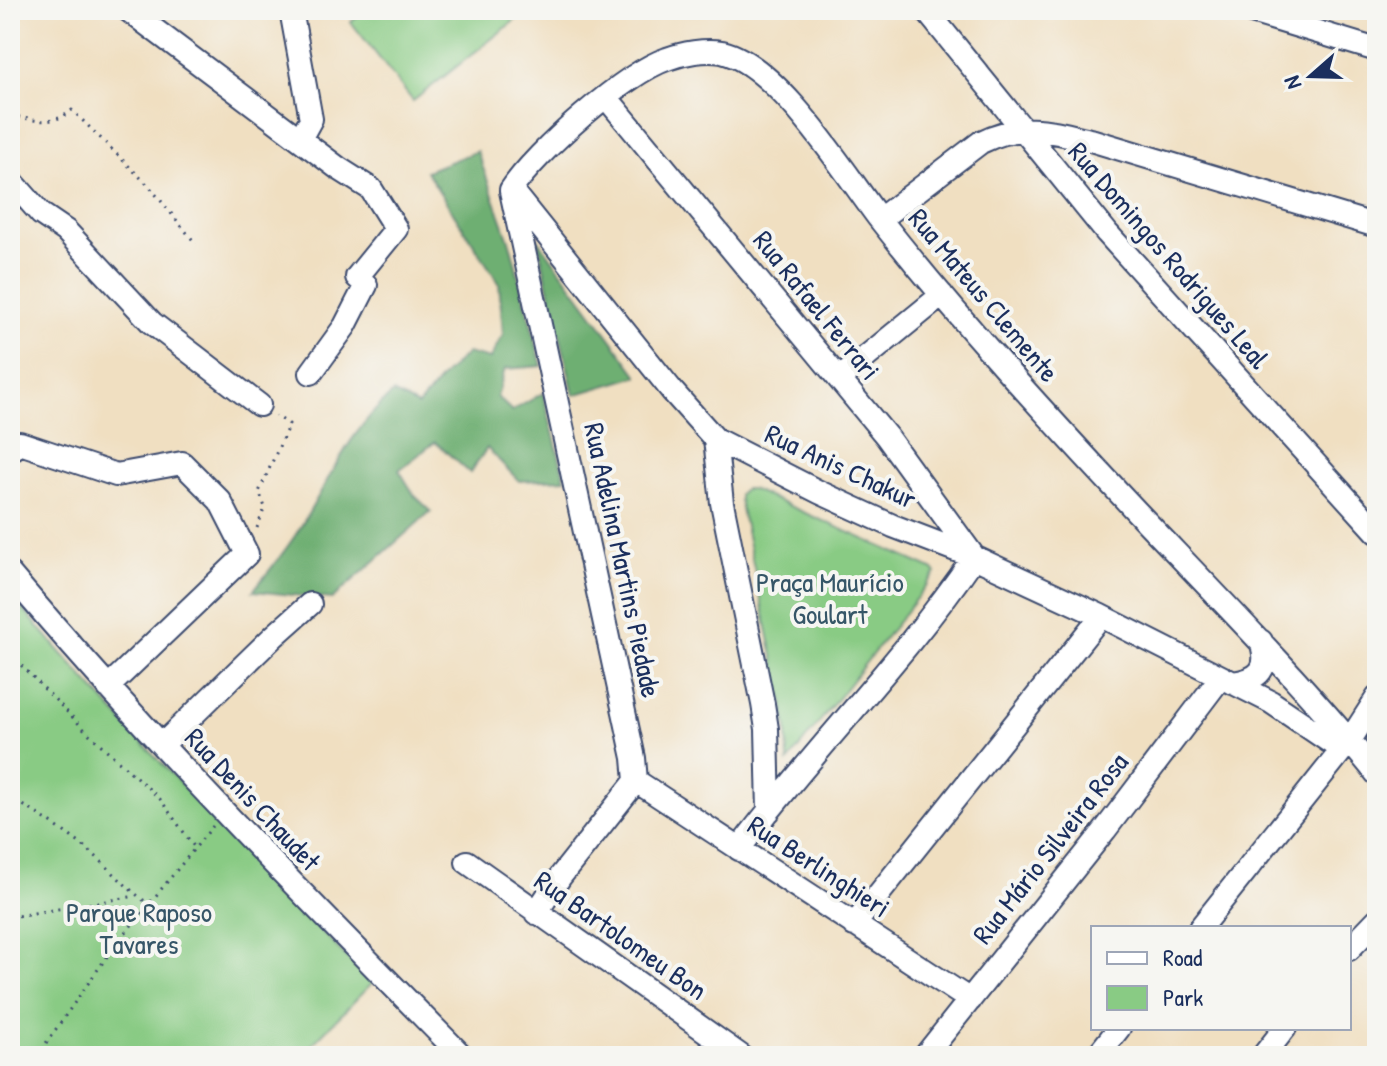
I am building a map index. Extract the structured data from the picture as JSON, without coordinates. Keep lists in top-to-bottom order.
{
  "streets": {
    "street": [
      "Rua Domingos Rodrigues Leal",
      "Rua Mateus Clemente",
      "Rua Rafael Ferrari",
      "Rua Anis Chakur",
      "Rua Adelina Martins Piedade",
      "Rua Denis Chaudet",
      "Rua Mário Silveira Rosa",
      "Rua Berlinghieri",
      "Rua Bartolomeu Bon"
    ]
  },
  "crossings": [
    ["Rua Mateus Clemente", "Rua Rafael Ferrari"],
    ["Rua Mateus Clemente", "Rua Anis Chakur"],
    ["Rua Mateus Clemente", "Rua Adelina Martins Piedade"],
    ["Rua Rafael Ferrari", "Rua Anis Chakur"],
    ["Rua Anis Chakur", "Rua Adelina Martins Piedade"],
    ["Rua Anis Chakur", "Rua Mário Silveira Rosa"],
    ["Rua Adelina Martins Piedade", "Rua Berlinghieri"],
    ["Rua Mário Silveira Rosa", "Rua Berlinghieri"]
  ],
  "parks": ["Praça Maurício Goulart", "Parque Raposo Tavares"],
  "legend": ["Road", "Park"],
  "north": "left"
}
